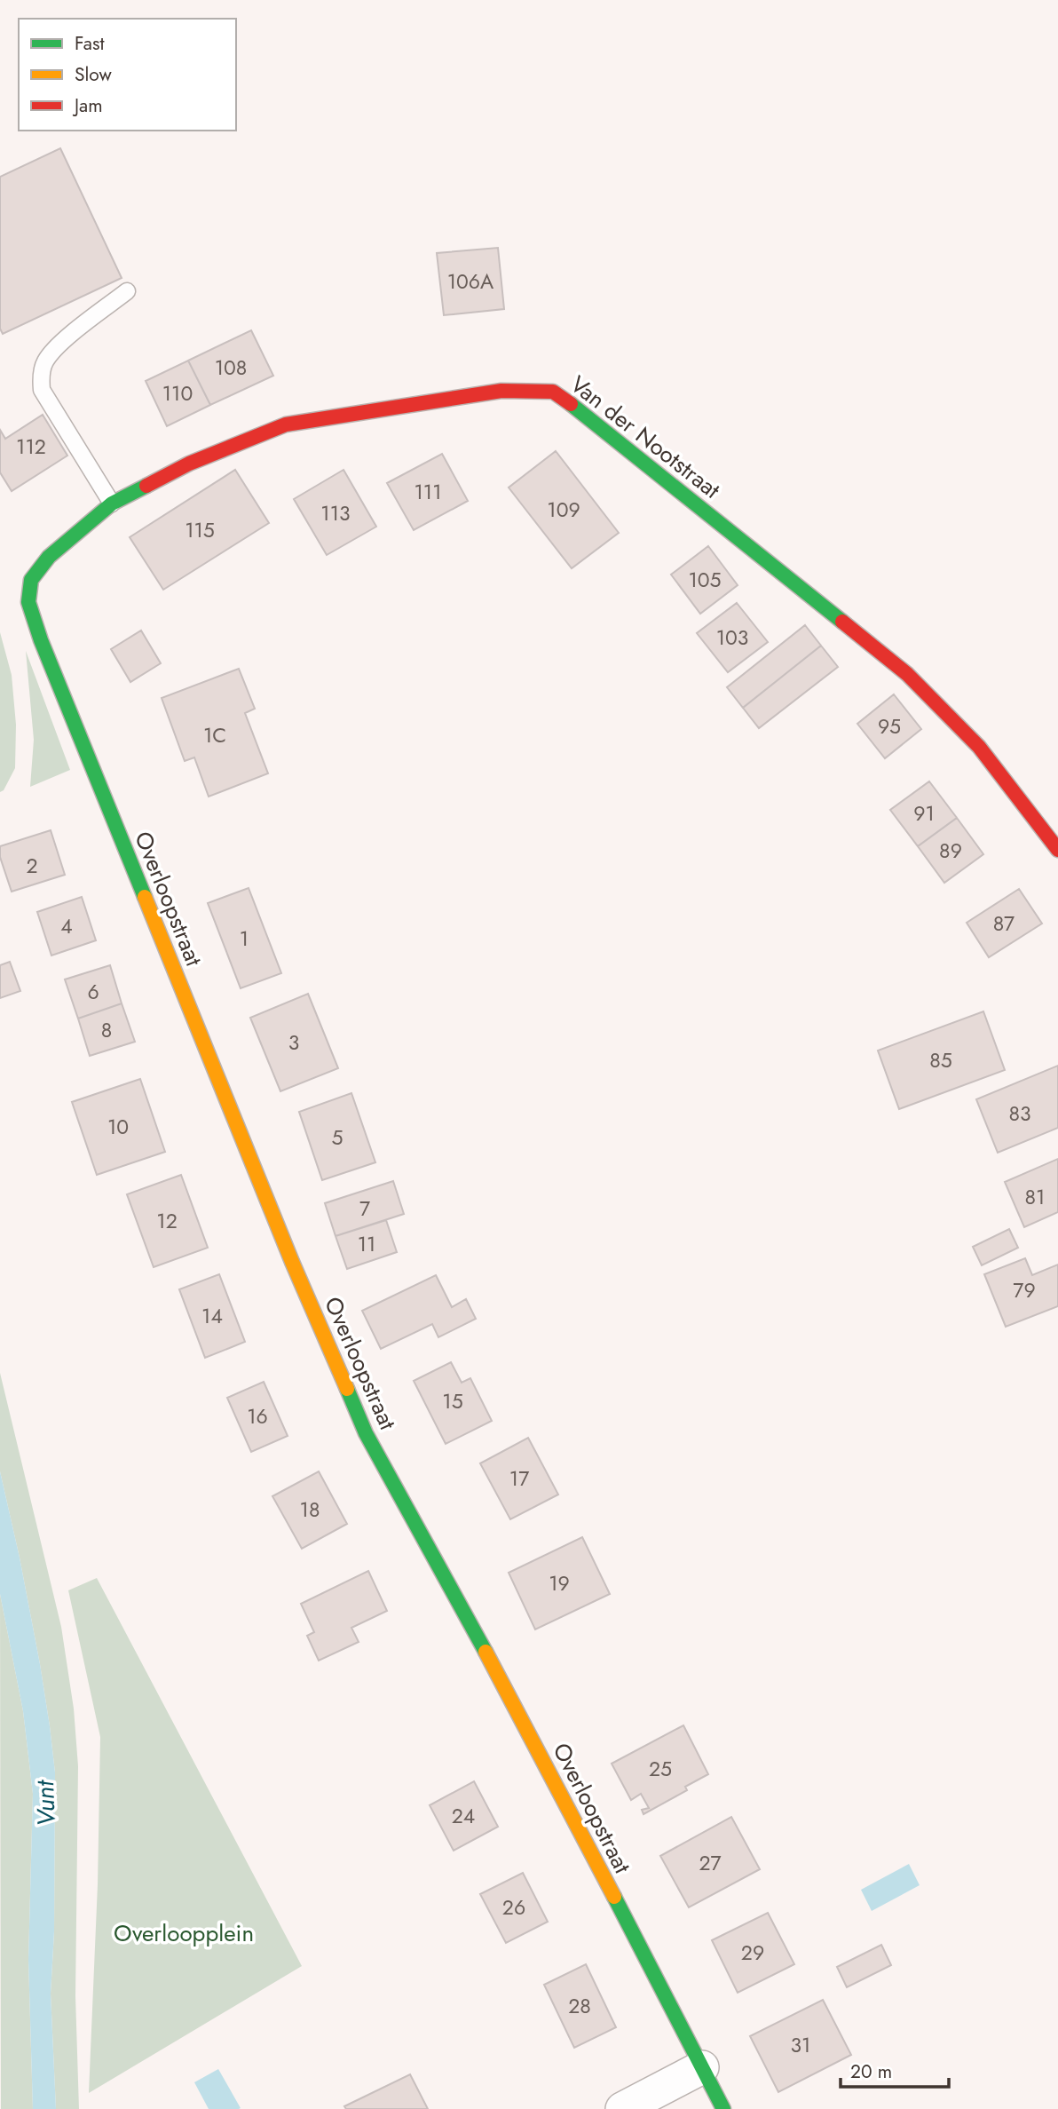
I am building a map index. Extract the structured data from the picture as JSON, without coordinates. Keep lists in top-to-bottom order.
{
  "streets": {
    "street": ["Van der Nootstraat", "Overloopstraat"]
  },
  "crossings": [
    ["Van der Nootstraat", "Overloopstraat"]
  ],
  "water": ["Vunt"],
  "parks": ["Overloopplein"],
  "house_numbers": [
    "106A",
    "108",
    "110",
    "112",
    "111",
    "109",
    "113",
    "115",
    "105",
    "103",
    "95",
    "1C",
    "91",
    "89",
    "2",
    "87",
    "4",
    "1",
    "6",
    "8",
    "3",
    "85",
    "83",
    "10",
    "5",
    "81",
    "7",
    "12",
    "11",
    "79",
    "14",
    "15",
    "16",
    "17",
    "18",
    "19",
    "25",
    "24",
    "27",
    "26",
    "29",
    "28",
    "31"
  ],
  "legend": ["Fast", "Slow", "Jam"],
  "scale_bar": "20 m"
}
